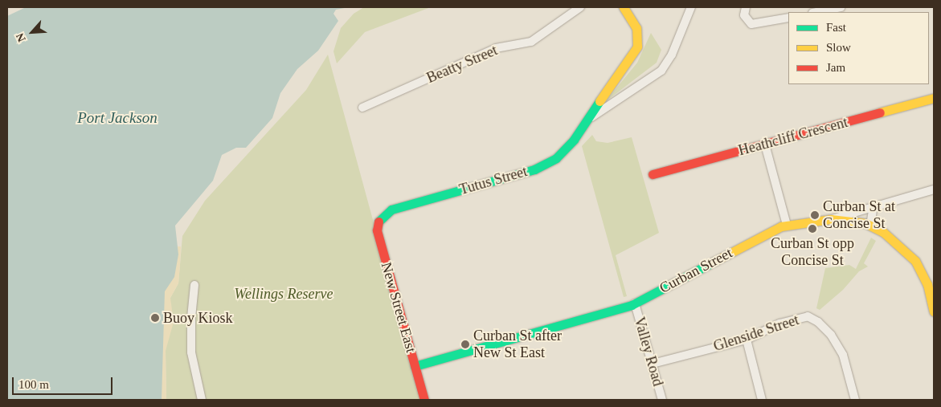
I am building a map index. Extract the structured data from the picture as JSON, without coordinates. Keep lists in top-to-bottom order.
{
  "streets": {
    "street": [
      "Beatty Street",
      "Heathcliff Crescent",
      "Tutus Street",
      "Curban Street",
      "New Street East",
      "Glenside Street",
      "Valley Road"
    ]
  },
  "crossings": [
    ["Tutus Street", "New Street East"],
    ["Curban Street", "New Street East"],
    ["Curban Street", "Valley Road"],
    ["Glenside Street", "Valley Road"]
  ],
  "water": ["Port Jackson"],
  "parks": ["Wellings Reserve"],
  "places": [
    "Curban St at Concise St",
    "Curban St opp Concise St",
    "Buoy Kiosk",
    "Curban St after New St East"
  ],
  "legend": ["Fast", "Slow", "Jam"],
  "scale_bar": "100 m",
  "north": "bottom left"
}
